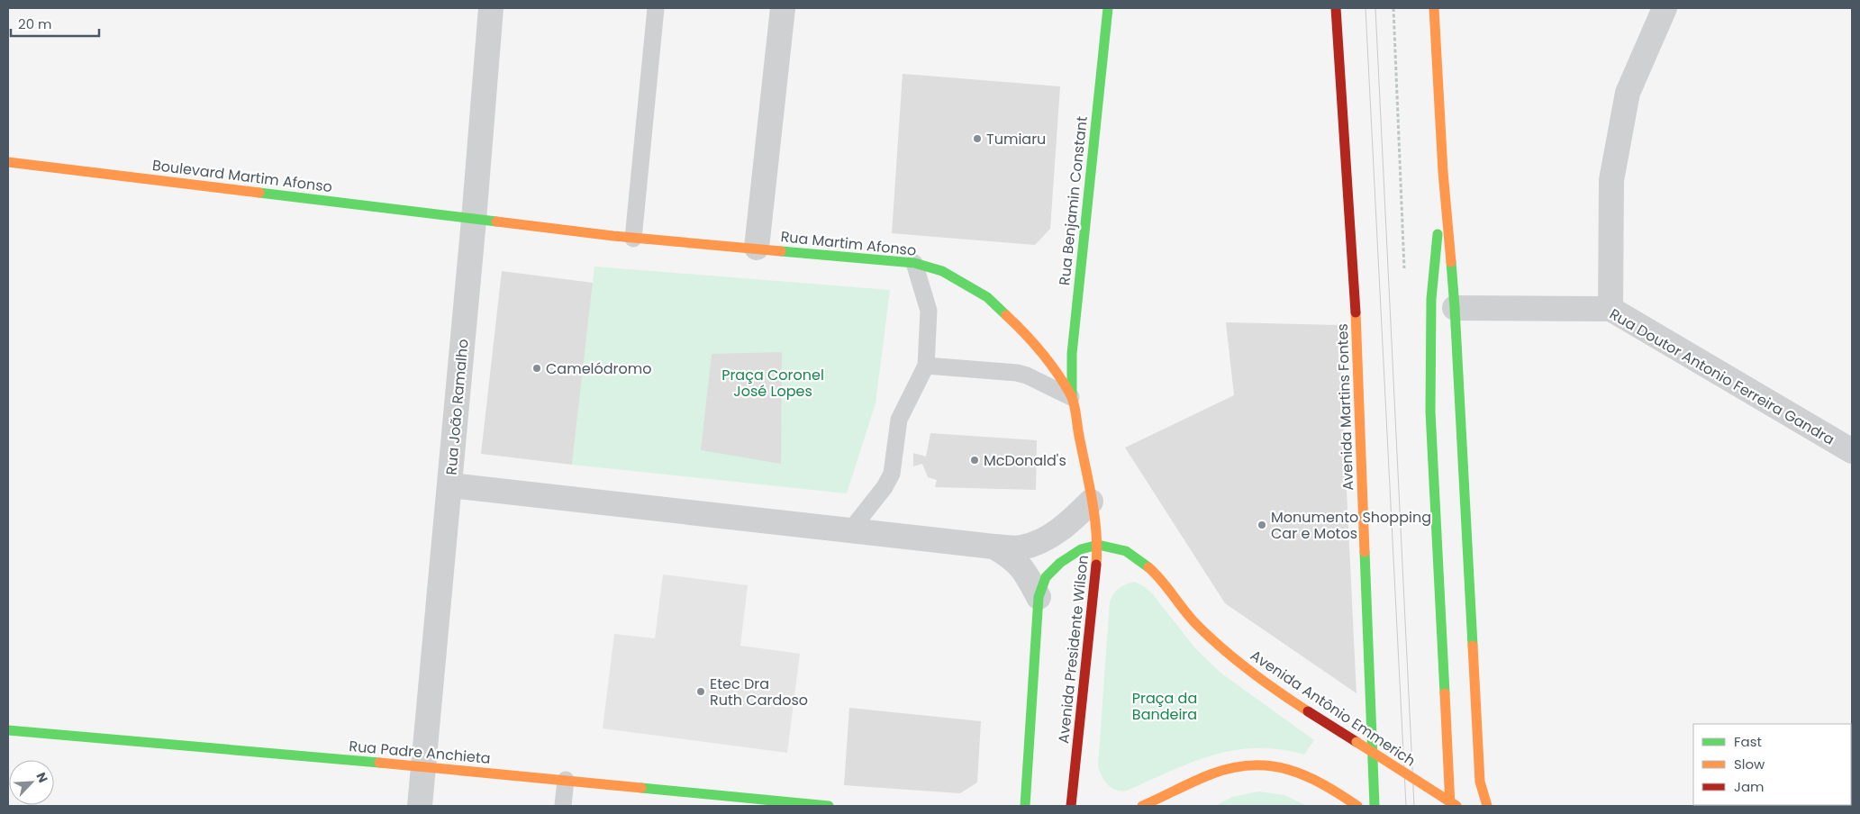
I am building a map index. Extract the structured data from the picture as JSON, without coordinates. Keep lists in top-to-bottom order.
{
  "streets": {
    "main road": [
      "Boulevard Martim Afonso",
      "Rua Benjamin Constant",
      "Rua Martim Afonso",
      "Avenida Martins Fontes",
      "Avenida Presidente Wilson",
      "Avenida Antônio Emmerich",
      "Rua Padre Anchieta"
    ],
    "street": ["Rua Doutor Antonio Ferreira Gandra", "Rua João Ramalho"]
  },
  "crossings": [
    ["Boulevard Martim Afonso", "Rua Martim Afonso"],
    ["Boulevard Martim Afonso", "Rua João Ramalho"],
    ["Rua Benjamin Constant", "Rua Martim Afonso"],
    ["Rua Martim Afonso", "Rua João Ramalho"],
    ["Rua Martim Afonso", "Avenida Presidente Wilson"],
    ["Rua Martim Afonso", "Avenida Antônio Emmerich"],
    ["Rua João Ramalho", "Rua Padre Anchieta"],
    ["Avenida Presidente Wilson", "Avenida Antônio Emmerich"]
  ],
  "parks": ["Praça Coronel José Lopes", "Praça da Bandeira"],
  "places": [
    "Tumiaru",
    "Camelódromo",
    "McDonald's",
    "Monumento Shopping Car e Motos",
    "Etec Dra Ruth Cardoso"
  ],
  "legend": ["Fast", "Slow", "Jam"],
  "scale_bar": "20 m",
  "north": "top right"
}
